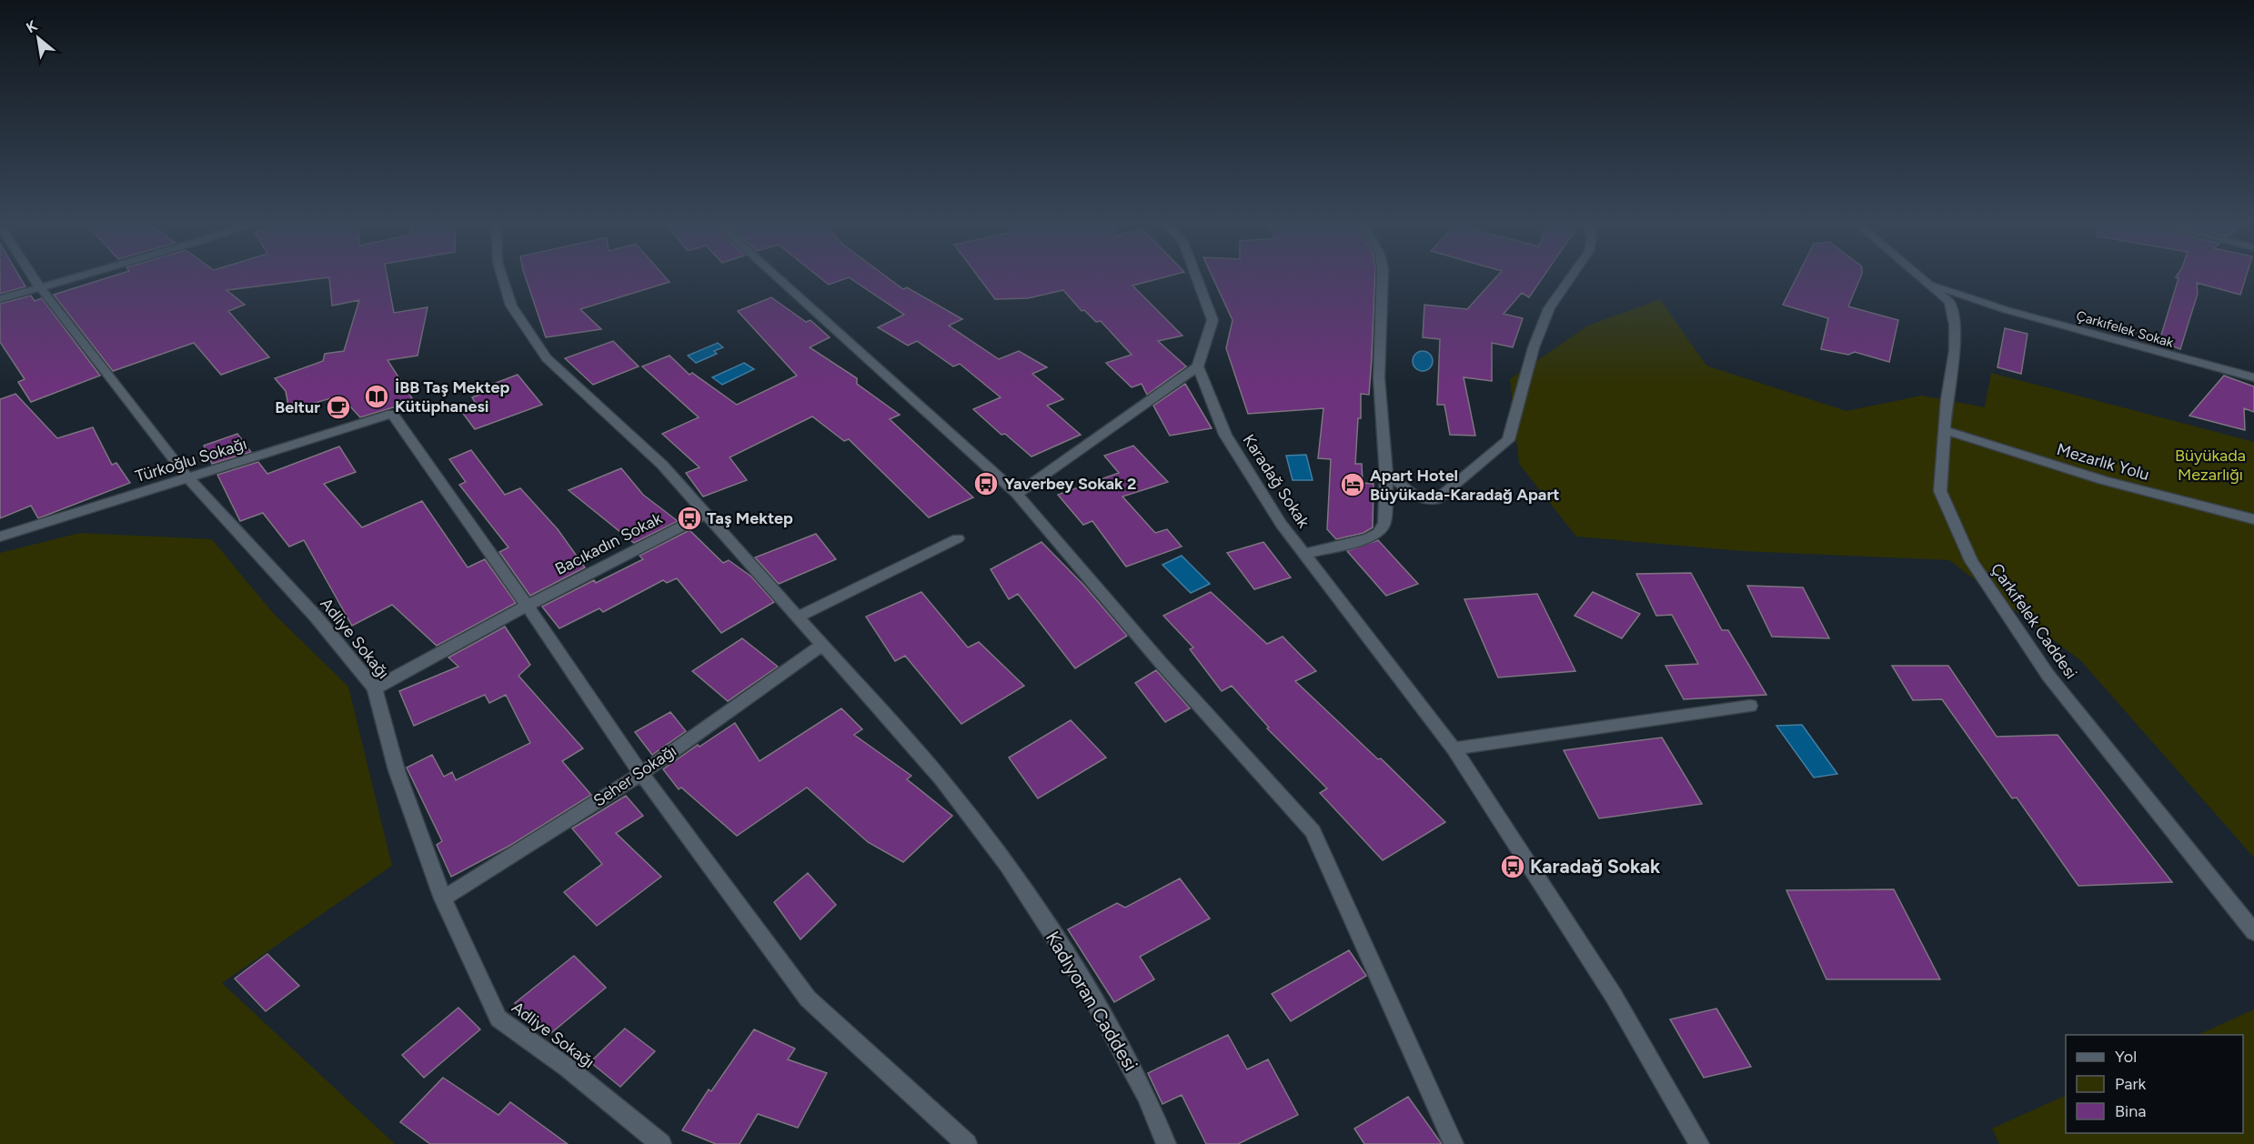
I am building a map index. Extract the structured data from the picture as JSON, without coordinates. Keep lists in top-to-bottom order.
{
  "streets": {
    "street": [
      "Çarkıfelek Sokak",
      "Türkoğlu Sokağı",
      "Mezarlık Yolu",
      "Karadağ Sokak",
      "Bacıkadın Sokak",
      "Çarkıfelek Caddesi",
      "Adliye Sokağı",
      "Seher Sokağı",
      "Kadıyoran Caddesi"
    ]
  },
  "crossings": [
    ["Çarkıfelek Sokak", "Çarkıfelek Caddesi"],
    ["Türkoğlu Sokağı", "Bacıkadın Sokak"],
    ["Türkoğlu Sokağı", "Adliye Sokağı"],
    ["Mezarlık Yolu", "Çarkıfelek Caddesi"],
    ["Bacıkadın Sokak", "Adliye Sokağı"],
    ["Bacıkadın Sokak", "Kadıyoran Caddesi"],
    ["Adliye Sokağı", "Seher Sokağı"],
    ["Seher Sokağı", "Kadıyoran Caddesi"]
  ],
  "parks": ["Büyükada Mezarlığı"],
  "places": {
    "library": ["İBB Taş Mektep Kütüphanesi"],
    "cafe": ["Beltur"],
    "bus stop": ["Yaverbey Sokak 2", "Taş Mektep", "Karadağ Sokak"],
    "hotel": ["Apart Hotel Büyükada-Karadağ Apart"]
  },
  "legend": ["Yol", "Park", "Bina"],
  "north": "top left"
}
